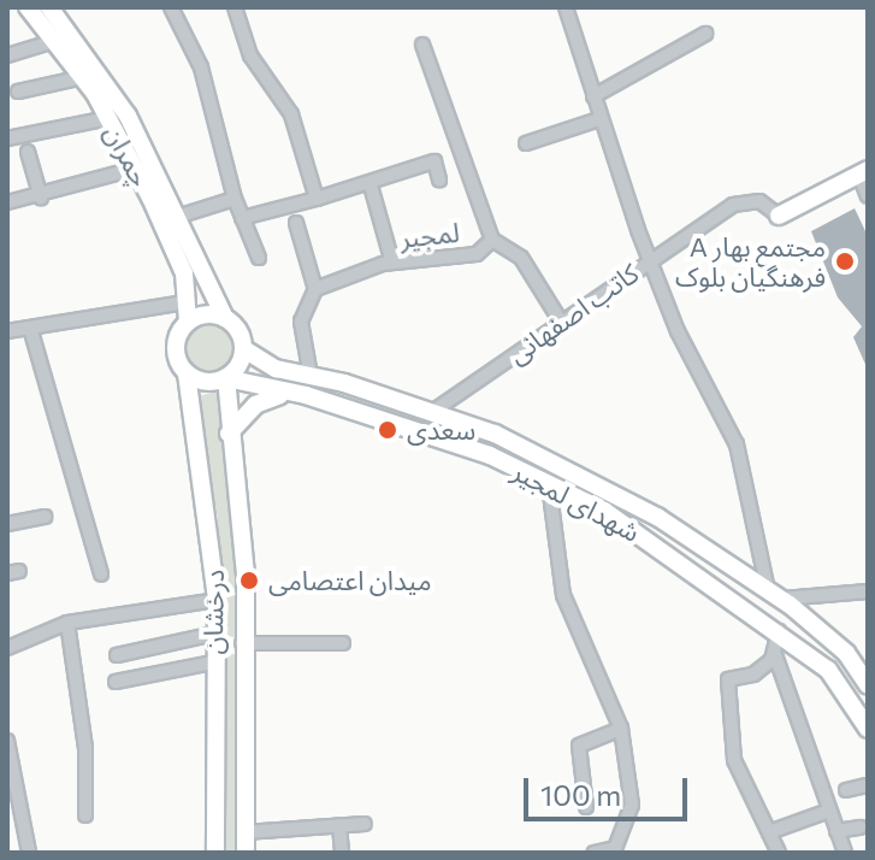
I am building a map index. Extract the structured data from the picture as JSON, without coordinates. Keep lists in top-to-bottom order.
{
  "streets": {
    "main road": [
      "چمران",
      "کاتب اصفهانی",
      "شهدای لمجیر",
      "درخشان"
    ],
    "street": ["لمجیر"]
  },
  "crossings": [
    ["چمران", "شهدای لمجیر"],
    ["چمران", "درخشان"],
    ["کاتب اصفهانی", "شهدای لمجیر"],
    ["شهدای لمجیر", "درخشان"]
  ],
  "places": ["A مجتمع بهار فرهنگیان بلوک", "سعدی", "میدان اعتصامی"],
  "scale_bar": "100 m"
}
